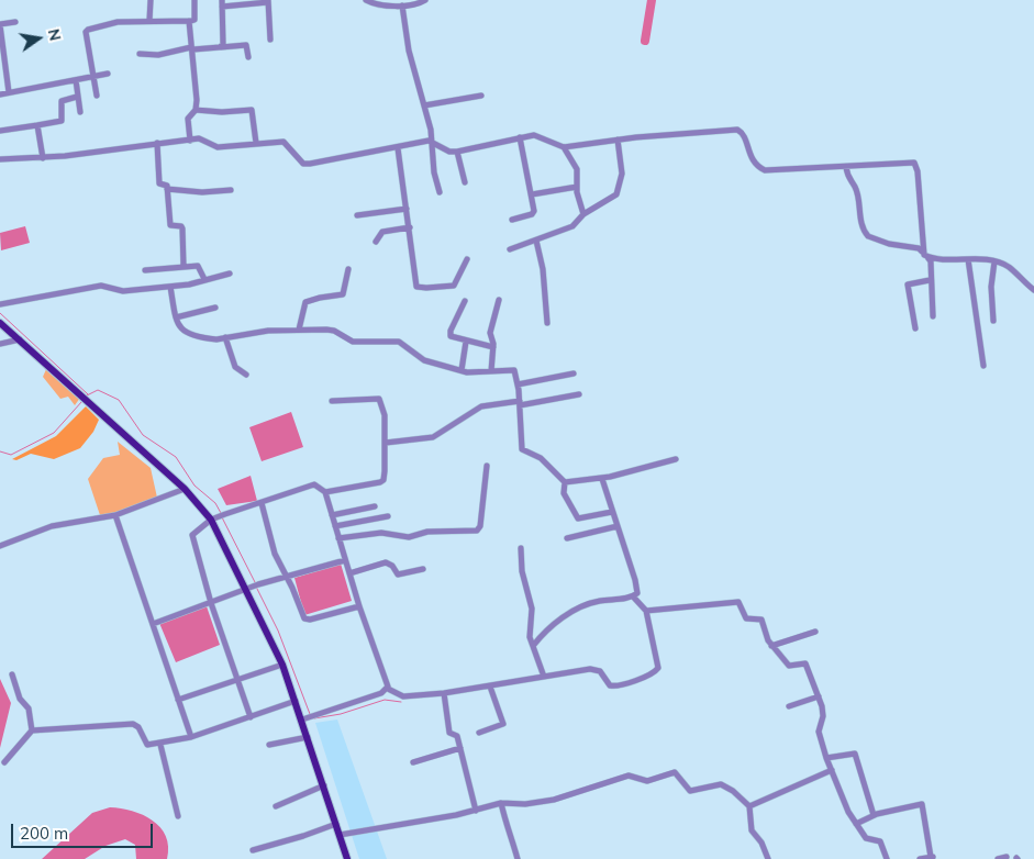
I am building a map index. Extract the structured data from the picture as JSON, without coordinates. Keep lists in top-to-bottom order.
{
  "scale_bar": "200 m",
  "north": "right"
}
